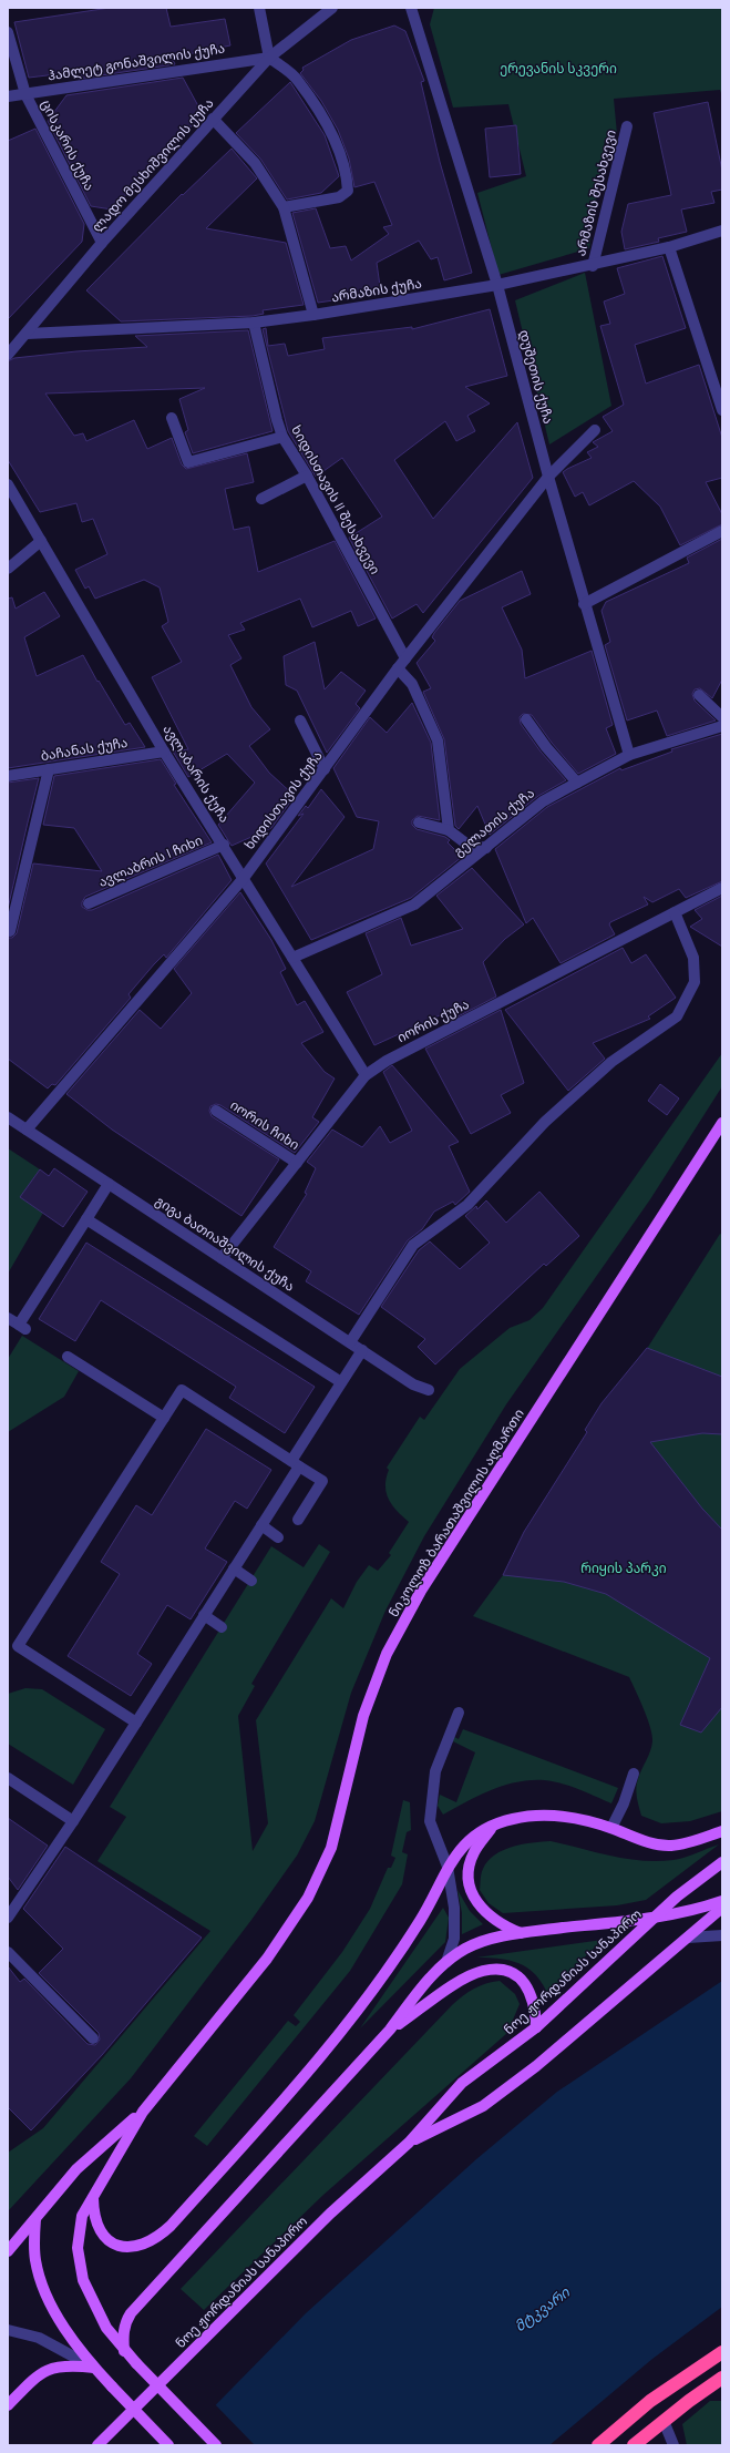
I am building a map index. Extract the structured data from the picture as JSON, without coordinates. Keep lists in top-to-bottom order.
{
  "streets": {
    "main road": ["ნიკოლოზ ბარათაშვილის აღმართი", "ნოე ჟორდანიას სანაპირო"],
    "street": [
      "ჰამლეტ გონაშვილის ქუჩა",
      "ცისკარის ქუჩა",
      "ლადო მესხიშვილის ქუჩა",
      "არმაზის შესახვევი",
      "არმაზის ქუჩა",
      "დუშეთის ქუჩა",
      "ხიდისთავის II შესახვევი",
      "ბაჩანას ქუჩა",
      "ავლაბარის ქუჩა",
      "ხიდისთავის ქუჩა",
      "გელათის ქუჩა",
      "ავლაბრის I ჩიხი",
      "იორის ქუჩა",
      "იორის ჩიხი",
      "გიგა ბათიაშვილის ქუჩა"
    ]
  },
  "crossings": [
    ["ჰამლეტ გონაშვილის ქუჩა", "ცისკარის ქუჩა"],
    ["ჰამლეტ გონაშვილის ქუჩა", "ლადო მესხიშვილის ქუჩა"],
    ["ცისკარის ქუჩა", "ლადო მესხიშვილის ქუჩა"],
    ["ლადო მესხიშვილის ქუჩა", "არმაზის ქუჩა"],
    ["არმაზის შესახვევი", "არმაზის ქუჩა"],
    ["არმაზის ქუჩა", "დუშეთის ქუჩა"],
    ["არმაზის ქუჩა", "ხიდისთავის II შესახვევი"],
    ["დუშეთის ქუჩა", "ხიდისთავის ქუჩა"],
    ["დუშეთის ქუჩა", "გელათის ქუჩა"],
    ["ხიდისთავის II შესახვევი", "ხიდისთავის ქუჩა"],
    ["ბაჩანას ქუჩა", "ავლაბარის ქუჩა"],
    ["ავლაბარის ქუჩა", "ხიდისთავის ქუჩა"],
    ["ავლაბარის ქუჩა", "გელათის ქუჩა"],
    ["ავლაბარის ქუჩა", "ავლაბრის I ჩიხი"],
    ["ავლაბარის ქუჩა", "იორის ქუჩა"],
    ["ხიდისთავის ქუჩა", "გიგა ბათიაშვილის ქუჩა"],
    ["იორის ქუჩა", "იორის ჩიხი"],
    ["იორის ქუჩა", "გიგა ბათიაშვილის ქუჩა"]
  ],
  "water": ["მტკვარი"],
  "parks": ["ერევანის სკვერი", "რიყის პარკი"]
}
